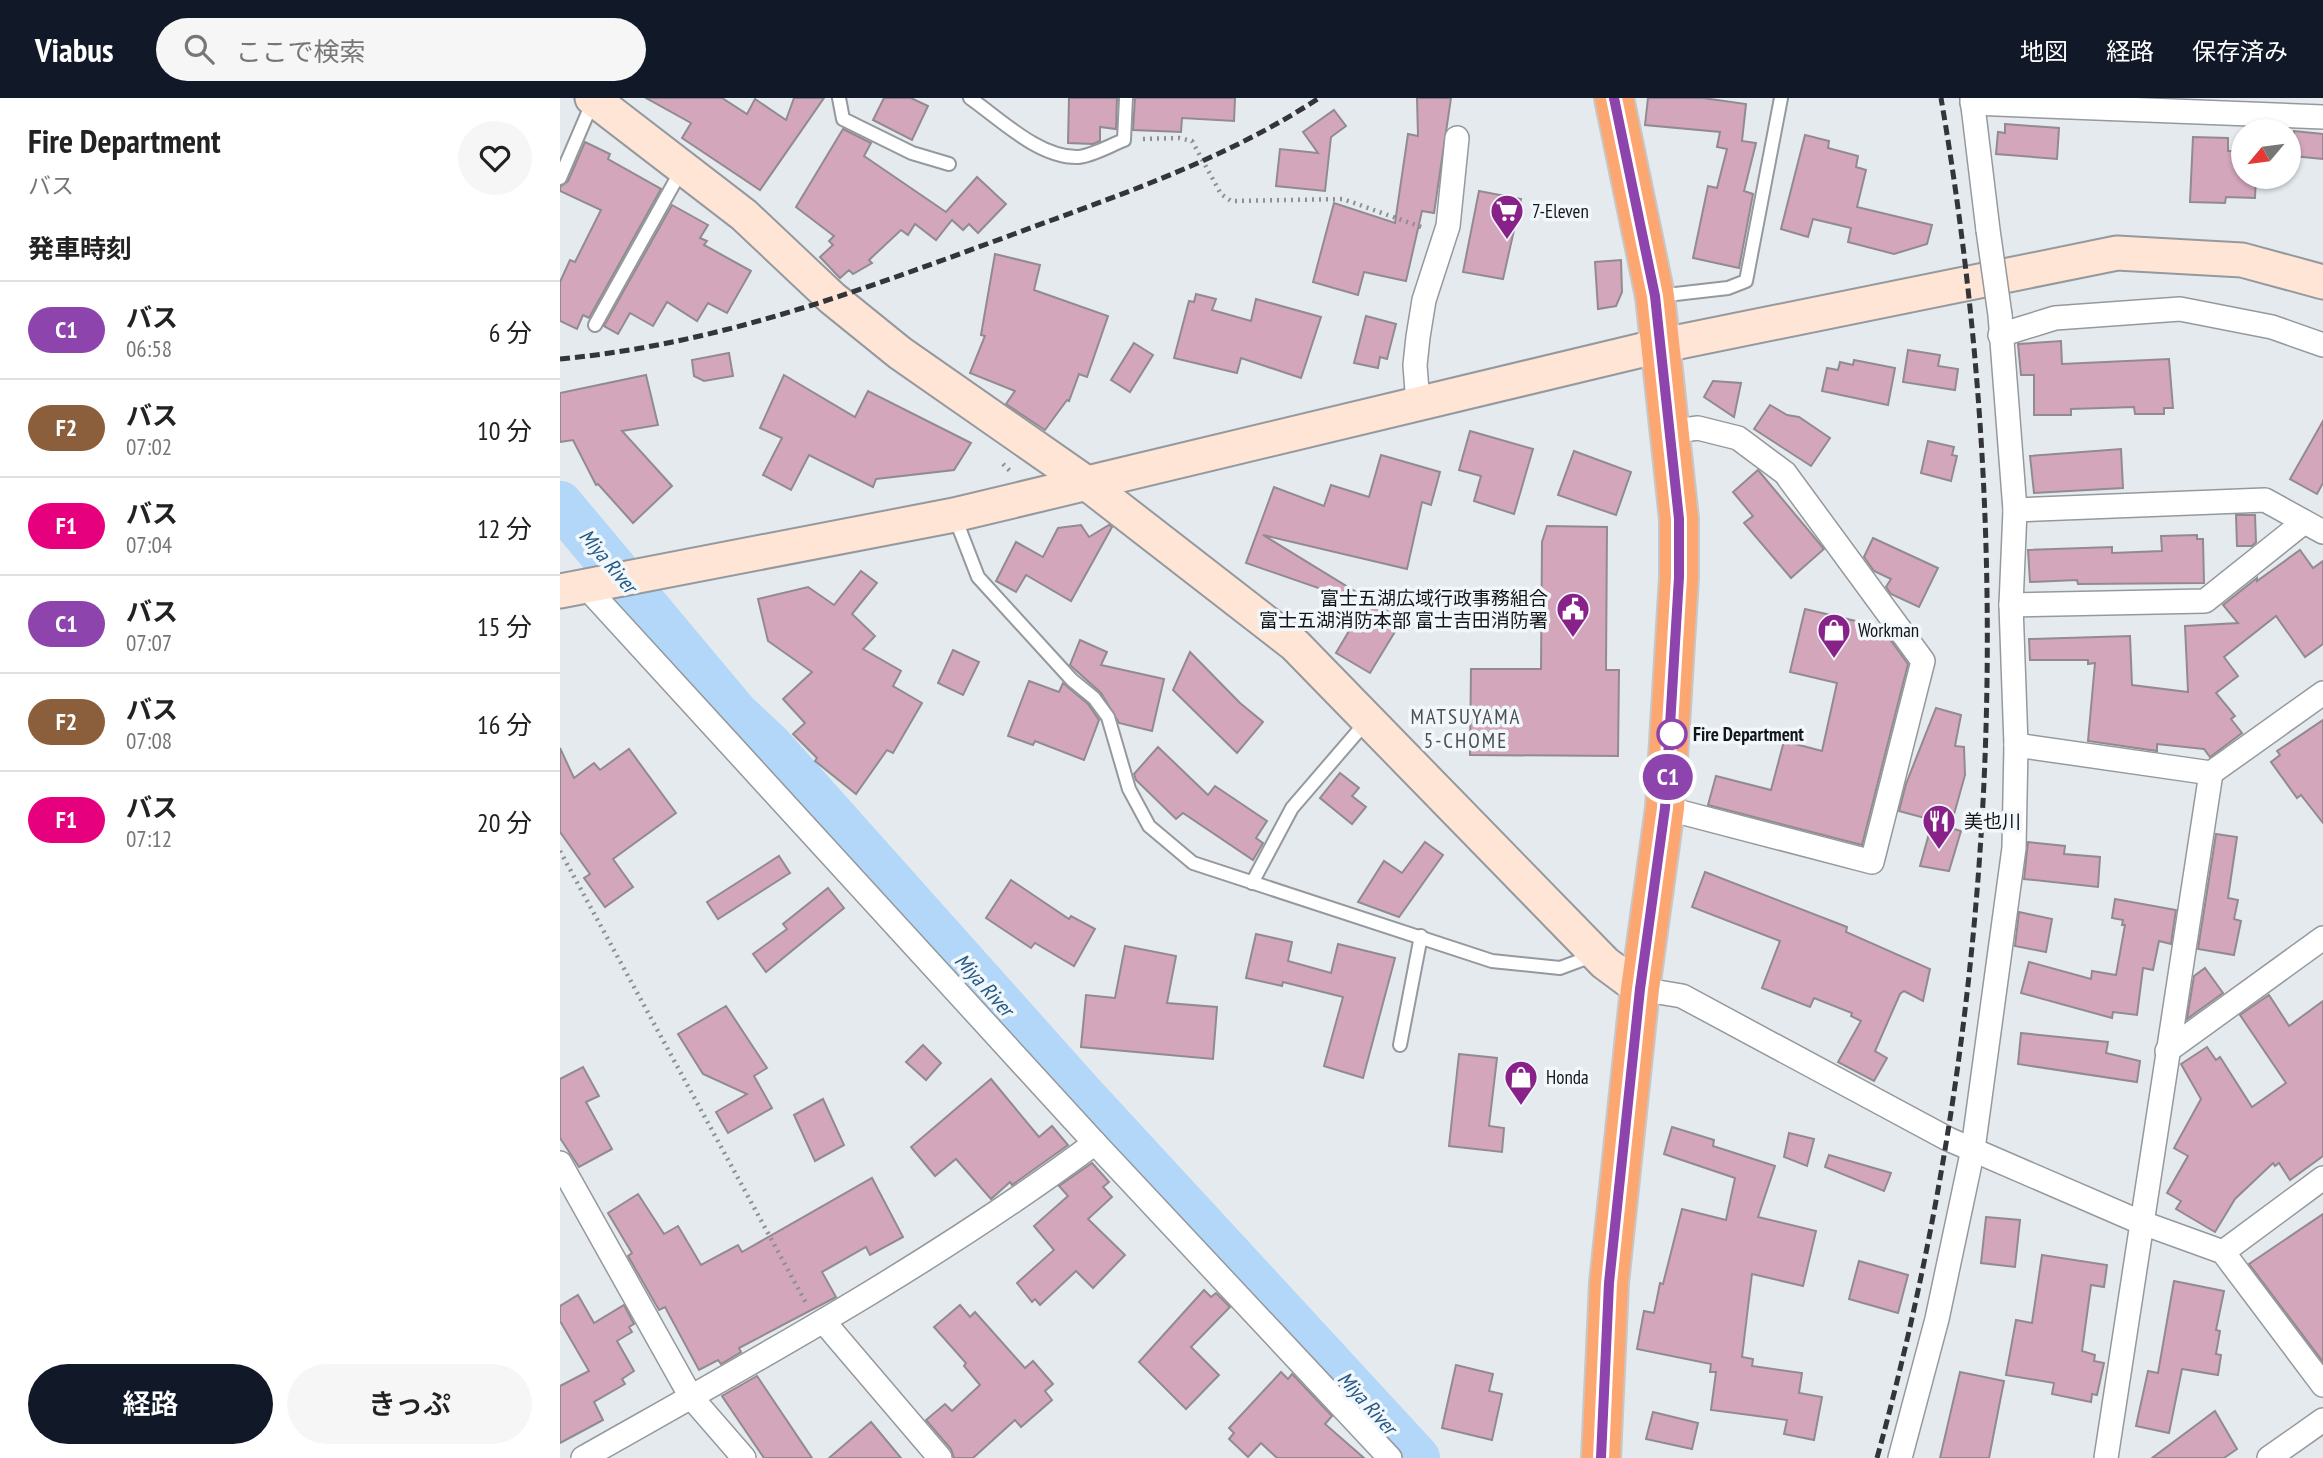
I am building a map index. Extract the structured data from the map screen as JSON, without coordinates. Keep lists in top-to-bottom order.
{
  "districts": ["MATSUYAMA 5-CHOME"],
  "water": ["Miya River"],
  "places": {
    "supermarket": ["7-Eleven"],
    "public building": ["富士五湖広域行政事務組合 富士五湖消防本部 富士吉田消防署"],
    "shop": ["Workman", "Honda"],
    "other": ["Fire Department"],
    "restaurant": ["美也川"]
  },
  "lines": ["bus line C1"],
  "north": "bottom left",
  "page": {
    "header": "Viabus",
    "search": "ここで検索",
    "nav": ["地図", "経路", "保存済み"],
    "heading": [
      ["Fire Department", "バス"],
      "発車時刻"
    ],
    "on_map": "C1",
    "list": [
      {
        "mark": "C1",
        "name": "バス",
        "note": "06:58",
        "value": "6 分"
      },
      {
        "mark": "F2",
        "name": "バス",
        "note": "07:02",
        "value": "10 分"
      },
      {
        "mark": "F1",
        "name": "バス",
        "note": "07:04",
        "value": "12 分"
      },
      {
        "mark": "C1",
        "name": "バス",
        "note": "07:07",
        "value": "15 分"
      },
      {
        "mark": "F2",
        "name": "バス",
        "note": "07:08",
        "value": "16 分"
      },
      {
        "mark": "F1",
        "name": "バス",
        "note": "07:12",
        "value": "20 分"
      }
    ],
    "buttons": ["経路", "きっぷ"]
  }
}
